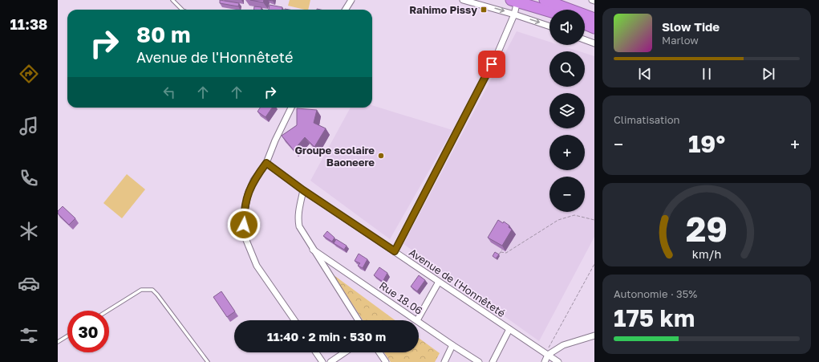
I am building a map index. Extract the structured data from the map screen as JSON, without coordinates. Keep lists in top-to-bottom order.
{
  "streets": {
    "street": ["Avenue de l'Honnêteté", "Rue 18.06"]
  },
  "places": {
    "transit": ["Rahimo Pissy"],
    "other": ["Groupe scolaire Baoneere"]
  },
  "page": {
    "tabs": "11:38",
    "map_buttons": ["+", "−"],
    "turn": ["80 m", "Avenue de l'Honnêteté"],
    "song": ["Slow Tide", "Marlow"],
    "tile": [
      "Climatisation",
      ["Autonomie · 35%", "175 km"]
    ],
    "heat": ["−", "19°", "+"],
    "limit": "30",
    "trip": "11:40 · 2 min · 530 m",
    "gauge": ["29", "km/h"]
  }
}
